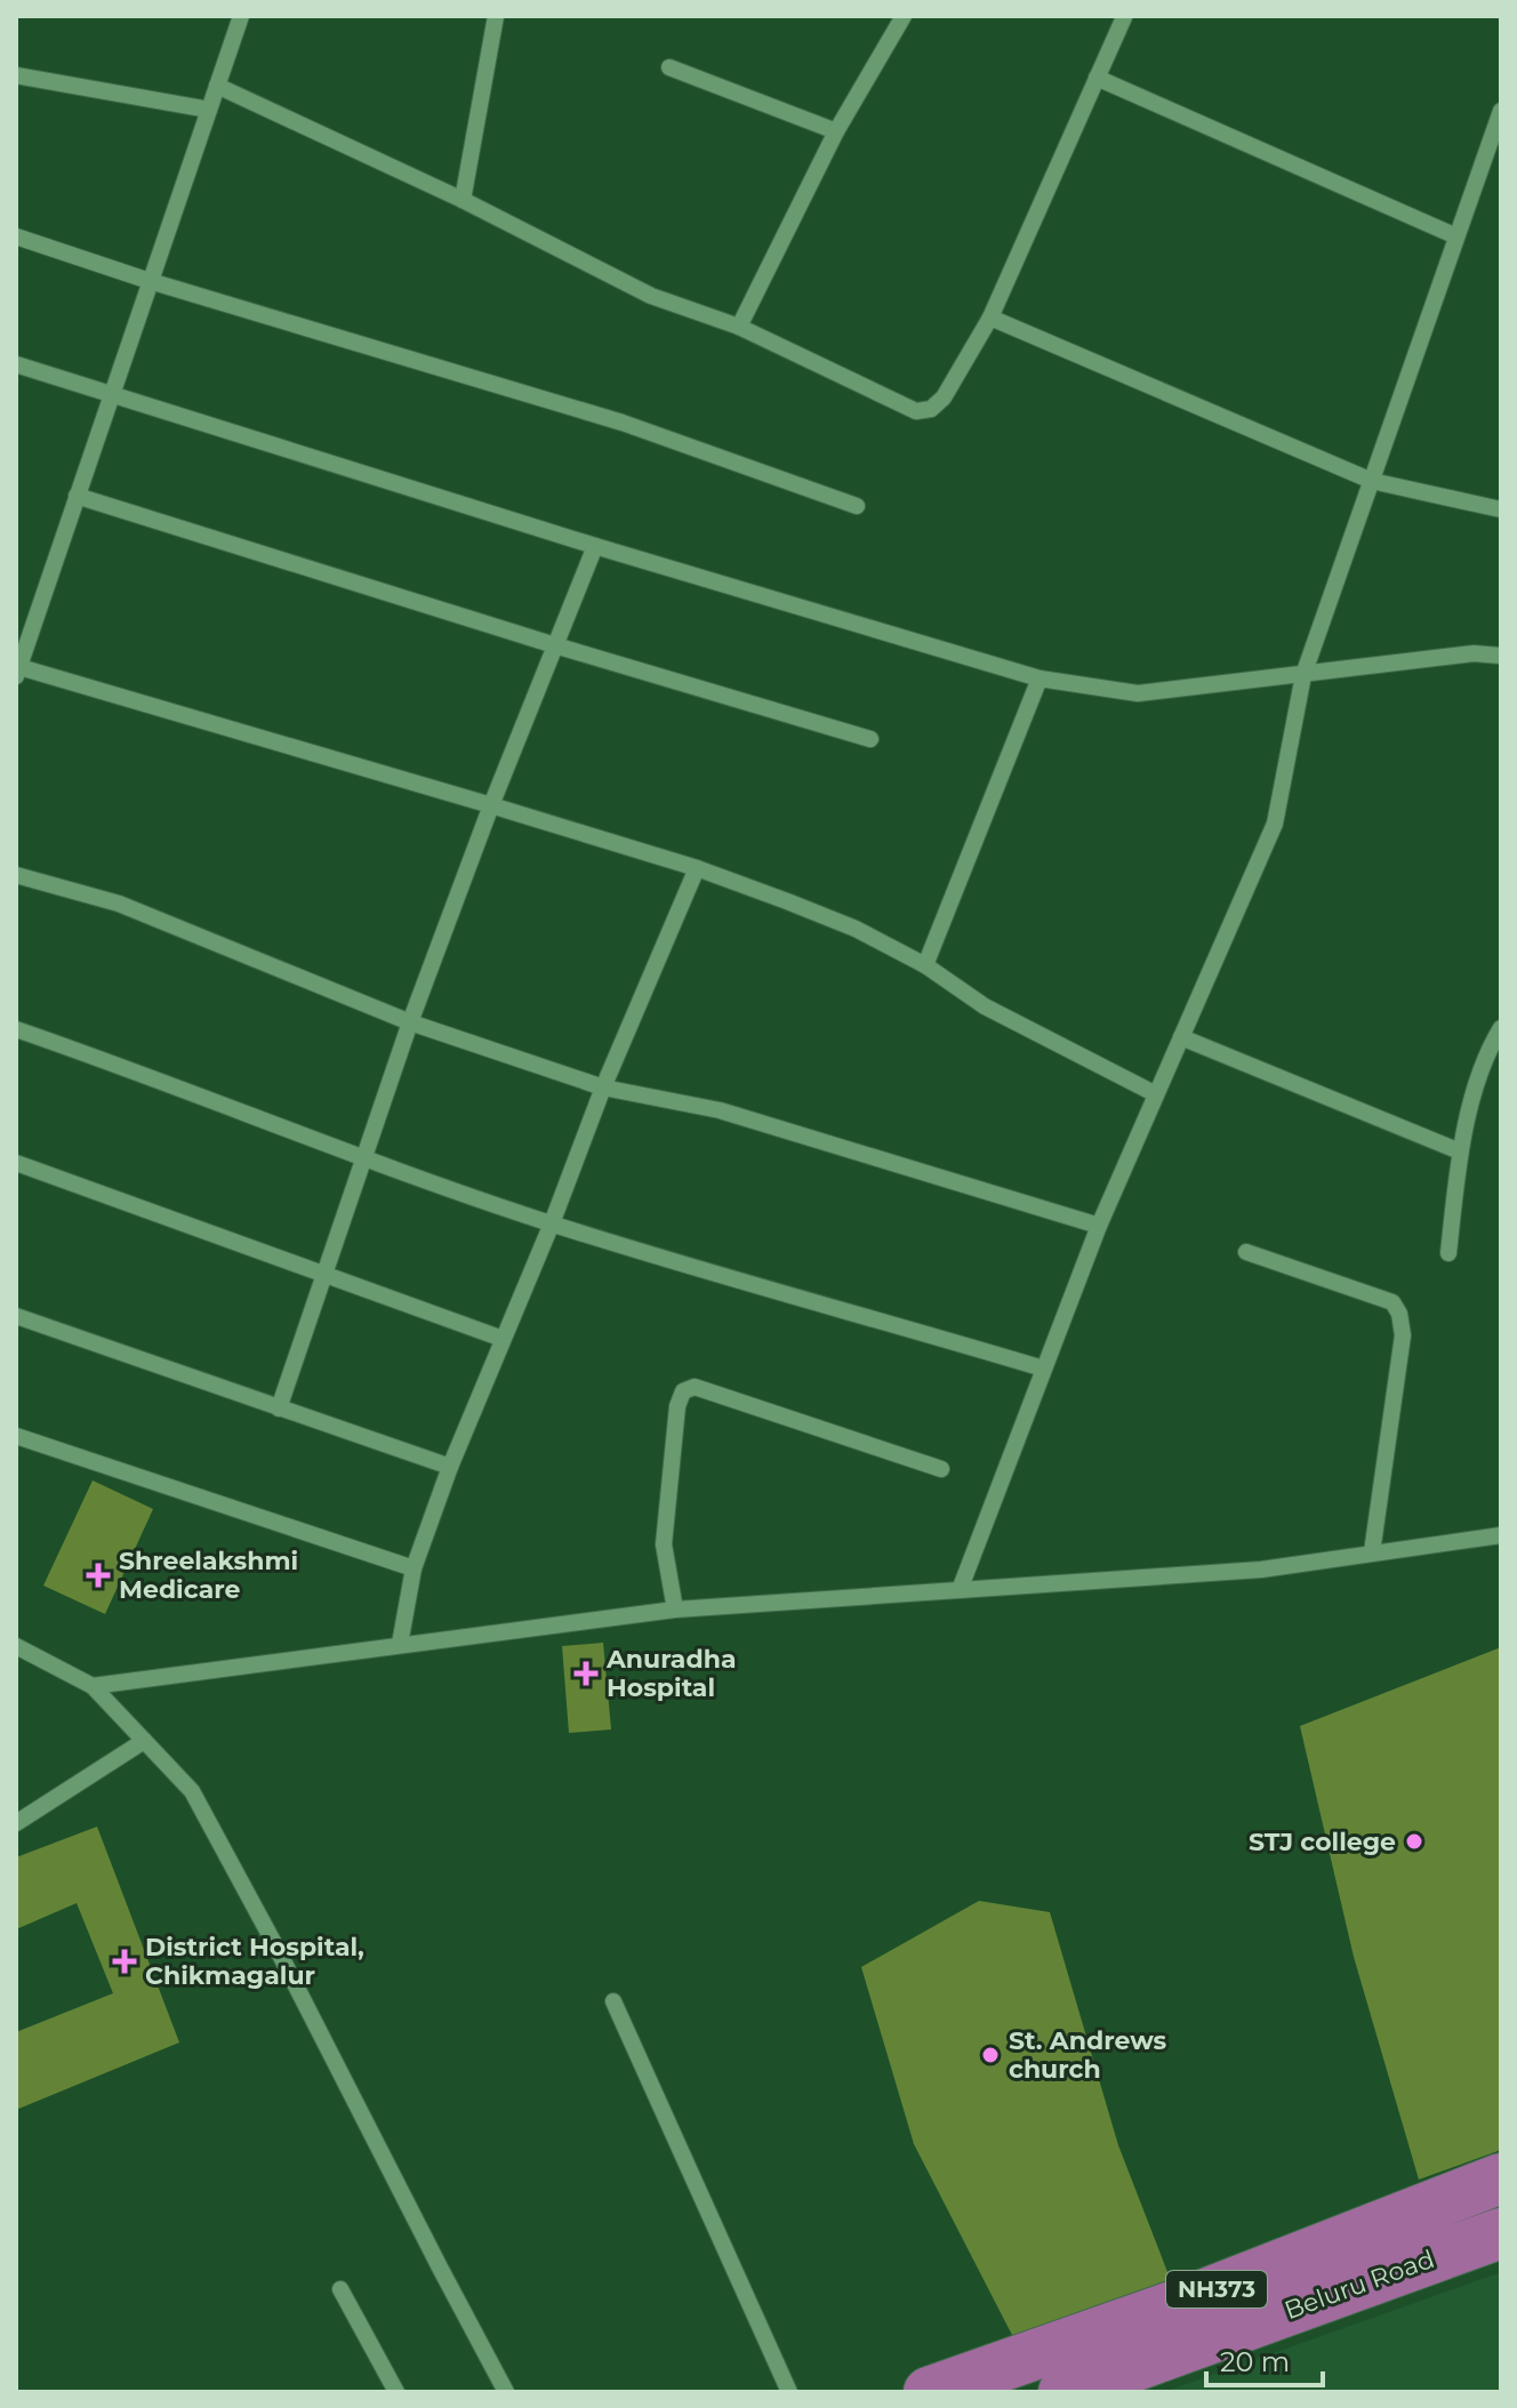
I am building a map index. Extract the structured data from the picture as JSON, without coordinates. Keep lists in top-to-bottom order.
{
  "streets": {
    "highway": ["Beluru Road", "NH373"]
  },
  "places": {
    "health": ["Shreelakshmi Medicare", "Anuradha Hospital", "District Hospital, Chikmagalur"],
    "other": ["STJ college", "St. Andrews church"]
  },
  "scale_bar": "20 m"
}
